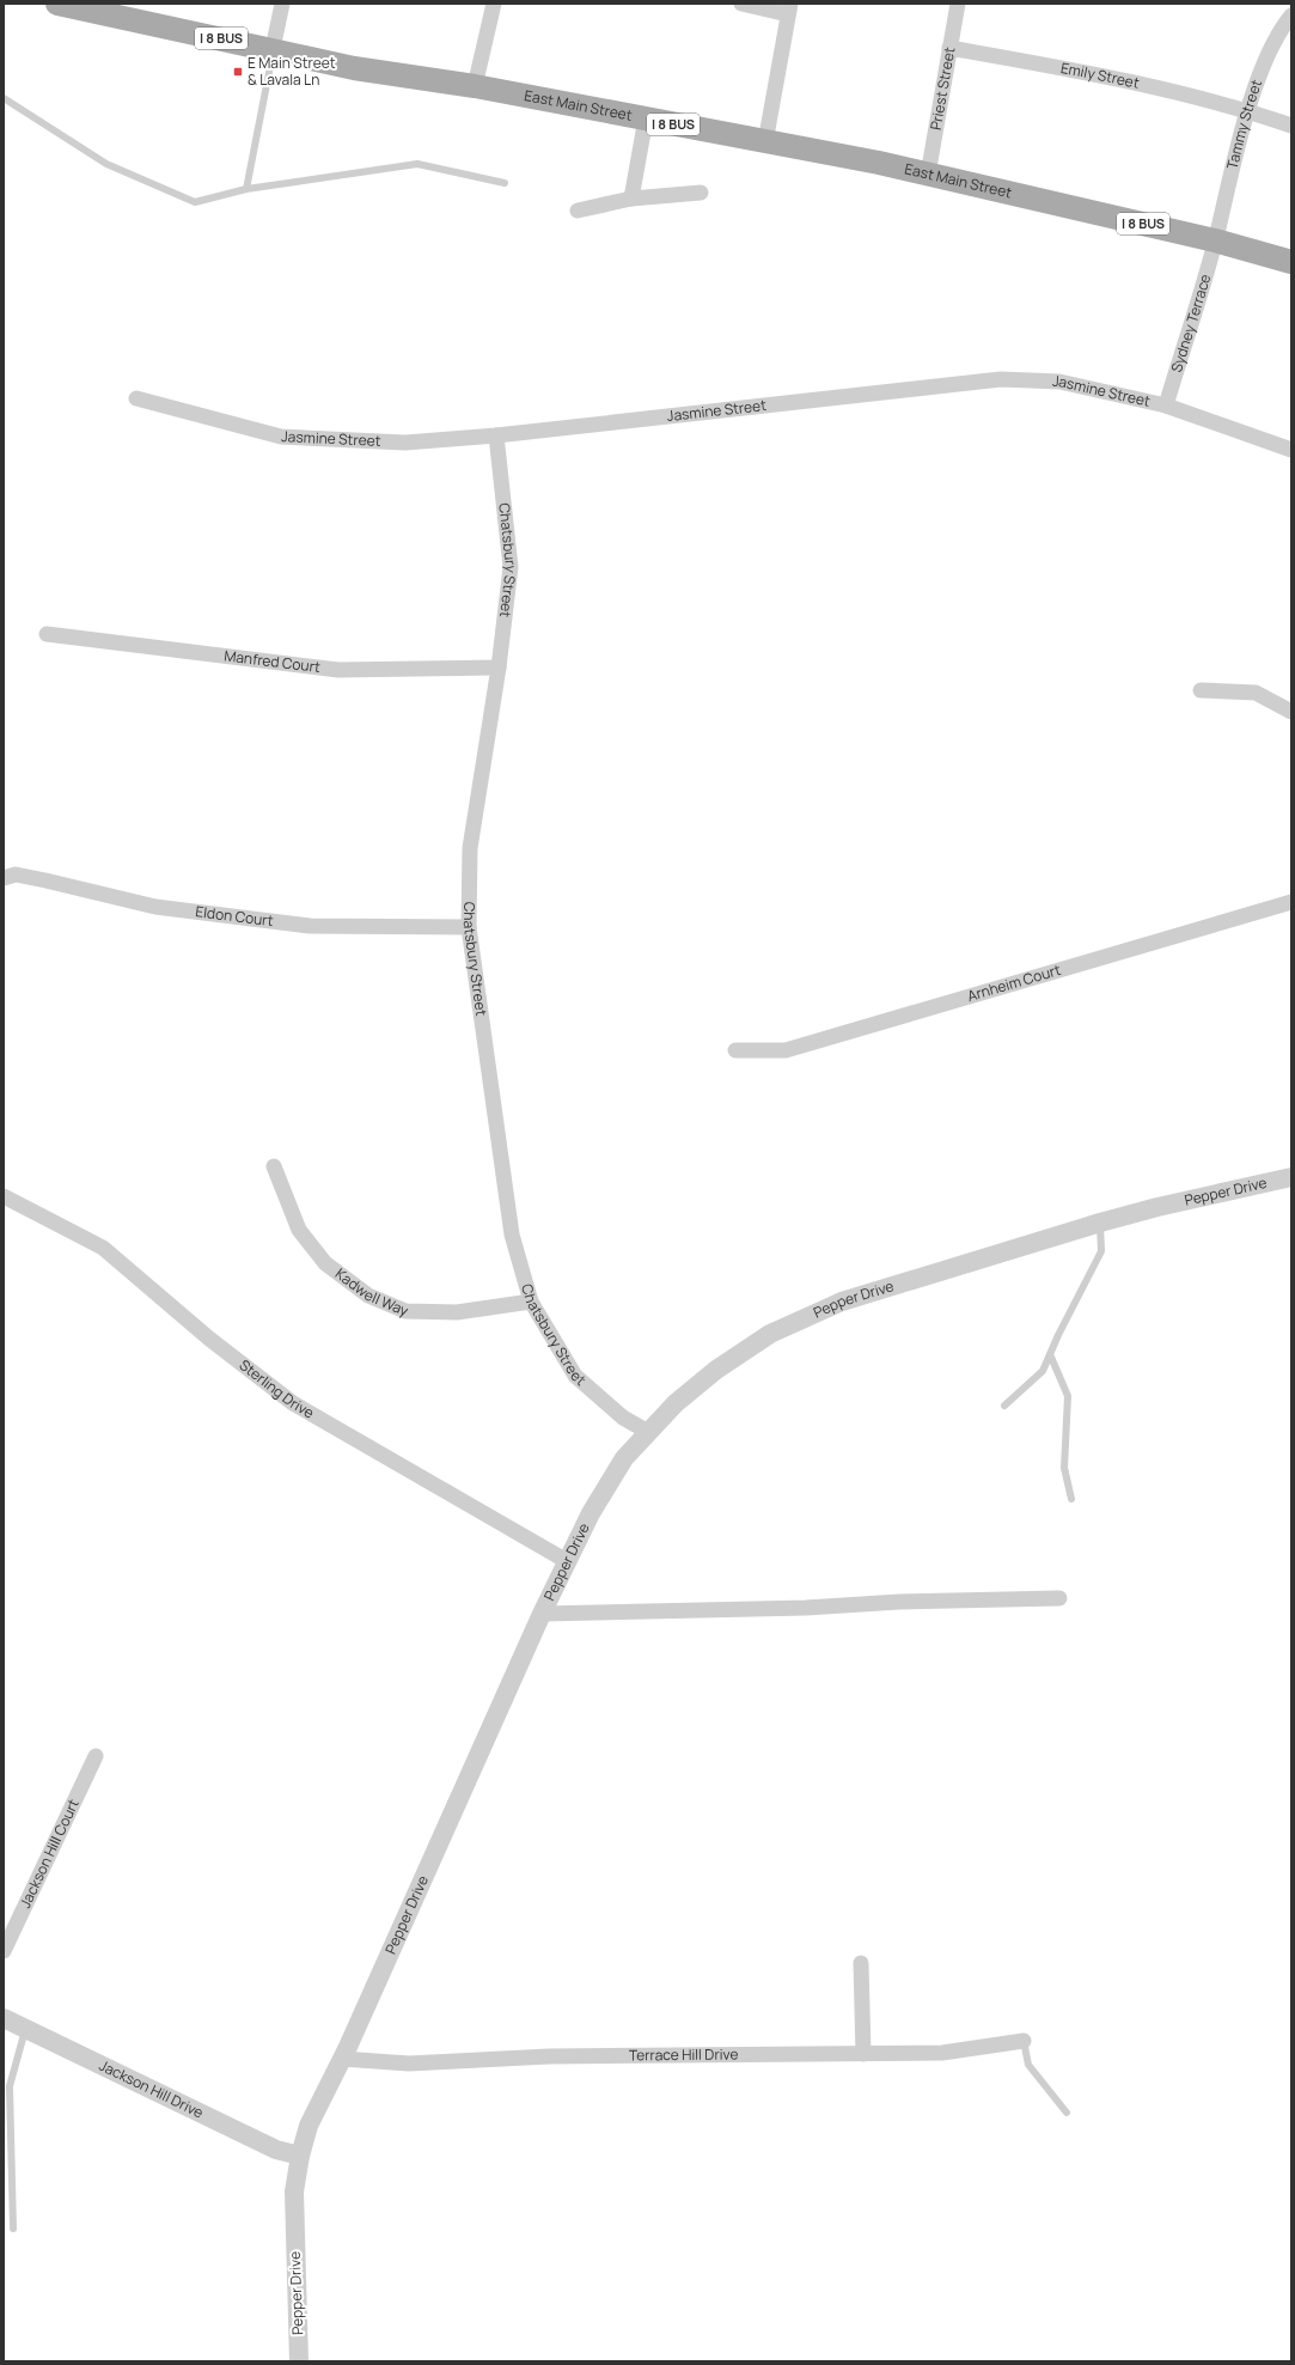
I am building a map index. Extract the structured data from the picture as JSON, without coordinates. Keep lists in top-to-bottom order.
{
  "streets": {
    "main road": ["I 8 BUS", "East Main Street"],
    "street": [
      "Emily Street",
      "Priest Street",
      "Tammy Street",
      "Sydney Terrace",
      "Jasmine Street",
      "Chatsbury Street",
      "Manfred Court",
      "Eldon Court",
      "Arnheim Court",
      "Pepper Drive",
      "Kadwell Way",
      "Sterling Drive",
      "Jackson Hill Court",
      "Terrace Hill Drive",
      "Jackson Hill Drive"
    ]
  },
  "crossings": [
    ["Emily Street", "Priest Street"],
    ["Emily Street", "Tammy Street"],
    ["Priest Street", "East Main Street"],
    ["East Main Street", "Tammy Street"],
    ["East Main Street", "Sydney Terrace"],
    ["Tammy Street", "Sydney Terrace"],
    ["Sydney Terrace", "Jasmine Street"],
    ["Jasmine Street", "Chatsbury Street"],
    ["Chatsbury Street", "Manfred Court"],
    ["Chatsbury Street", "Eldon Court"],
    ["Chatsbury Street", "Pepper Drive"],
    ["Chatsbury Street", "Kadwell Way"],
    ["Pepper Drive", "Sterling Drive"],
    ["Pepper Drive", "Terrace Hill Drive"],
    ["Pepper Drive", "Jackson Hill Drive"]
  ],
  "places": {
    "transit": ["E Main Street & Lavala Ln"]
  }
}
